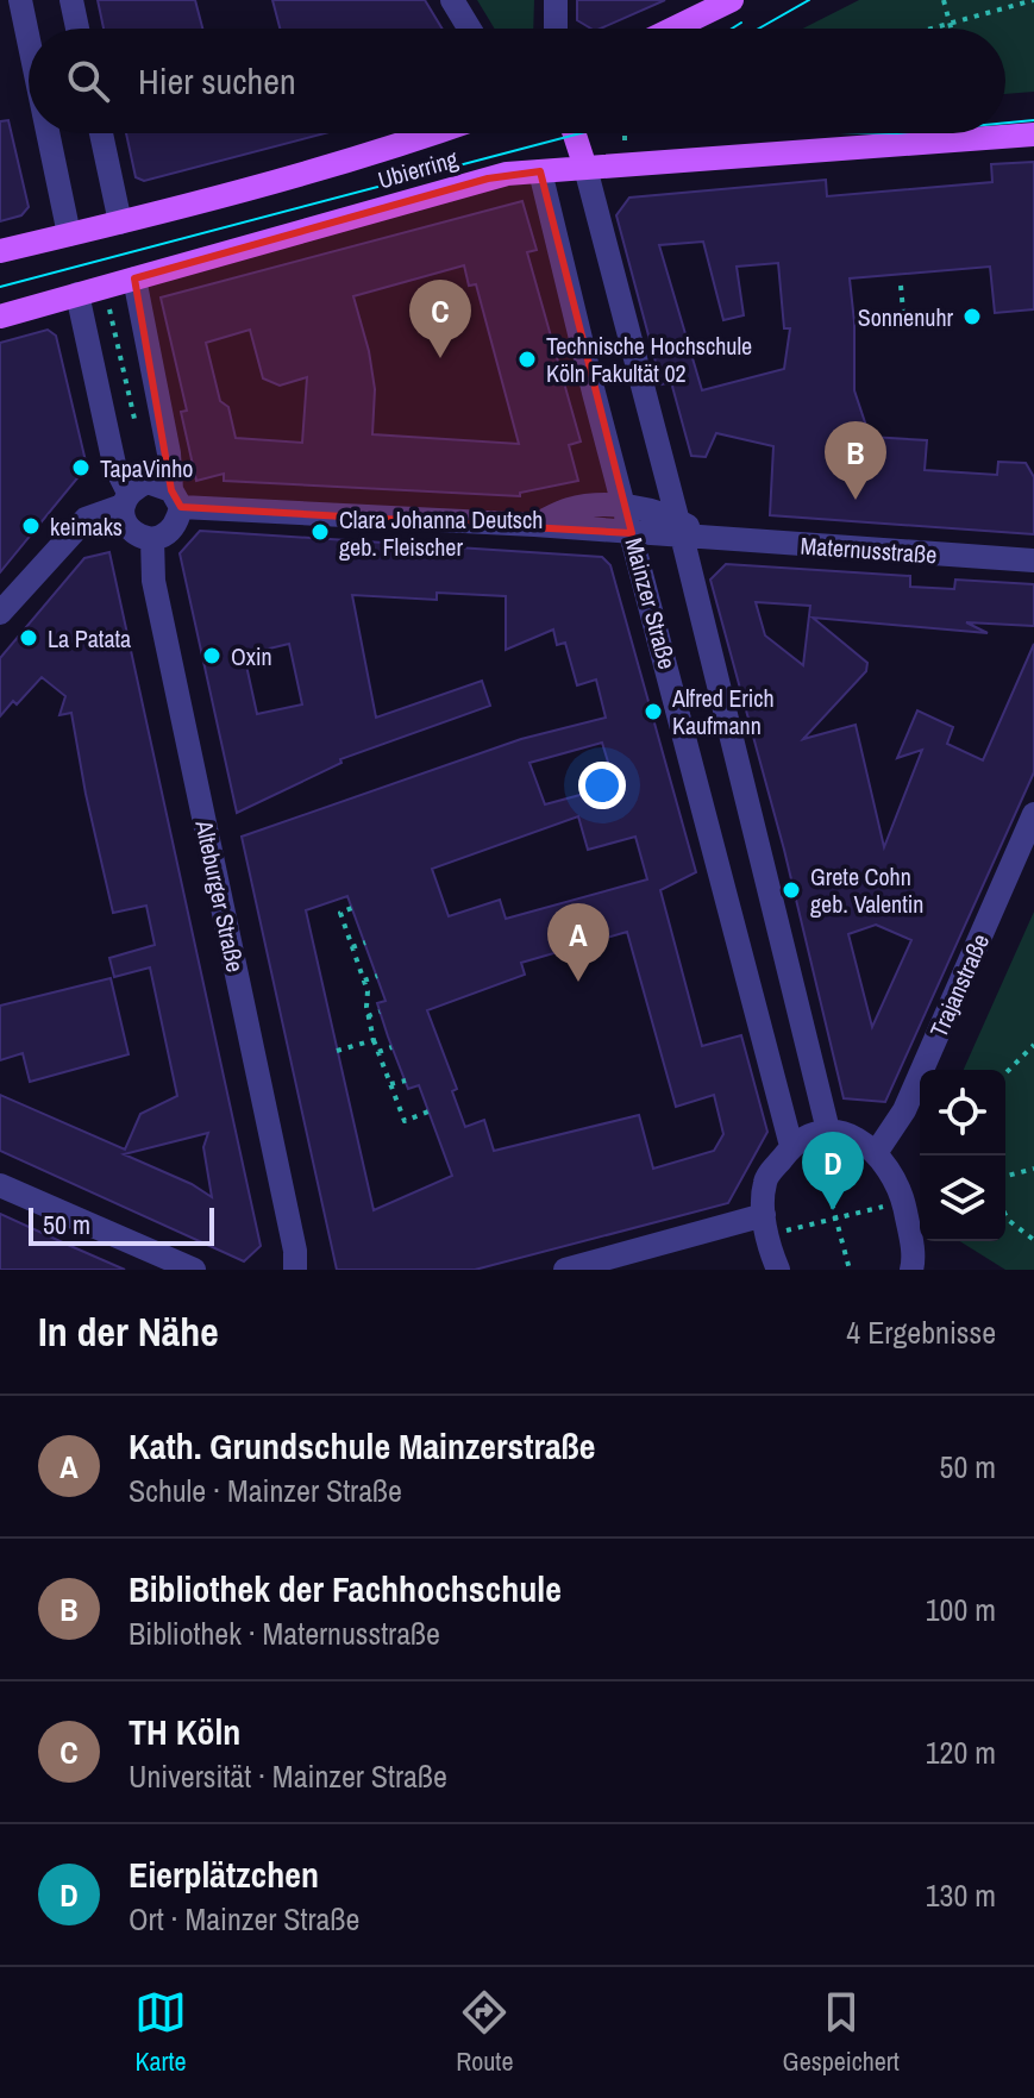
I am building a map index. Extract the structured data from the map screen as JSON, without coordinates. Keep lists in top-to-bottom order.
{
  "streets": {
    "main road": ["Ubierring"],
    "street": [
      "Maternusstraße",
      "Mainzer Straße",
      "Alteburger Straße",
      "Trajanstraße"
    ]
  },
  "crossings": [
    ["Ubierring", "Mainzer Straße"],
    ["Maternusstraße", "Mainzer Straße"],
    ["Maternusstraße", "Alteburger Straße"]
  ],
  "places": [
    "Sonnenuhr",
    "Technische Hochschule Köln Fakultät 02",
    "TapaVinho",
    "keimaks",
    "Clara Johanna Deutsch geb. Fleischer",
    "La Patata",
    "Oxin",
    "Alfred Erich Kaufmann",
    "Grete Cohn geb. Valentin"
  ],
  "scale_bar": "50 m",
  "page": {
    "search": "Hier suchen",
    "pins": [
      "C",
      "B",
      "A",
      "D"
    ],
    "scale": "50 m",
    "heading": ["In der Nähe", "4 Ergebnisse"],
    "list": [
      {
        "mark": "A",
        "name": "Kath. Grundschule Mainzerstraße",
        "note": "Schule · Mainzer Straße",
        "value": "50 m"
      },
      {
        "mark": "B",
        "name": "Bibliothek der Fachhochschule",
        "note": "Bibliothek · Maternusstraße",
        "value": "100 m"
      },
      {
        "mark": "C",
        "name": "TH Köln",
        "note": "Universität · Mainzer Straße",
        "value": "120 m"
      },
      {
        "mark": "D",
        "name": "Eierplätzchen",
        "note": "Ort · Mainzer Straße",
        "value": "130 m"
      }
    ],
    "nav": ["Karte", "Route", "Gespeichert"]
  }
}
